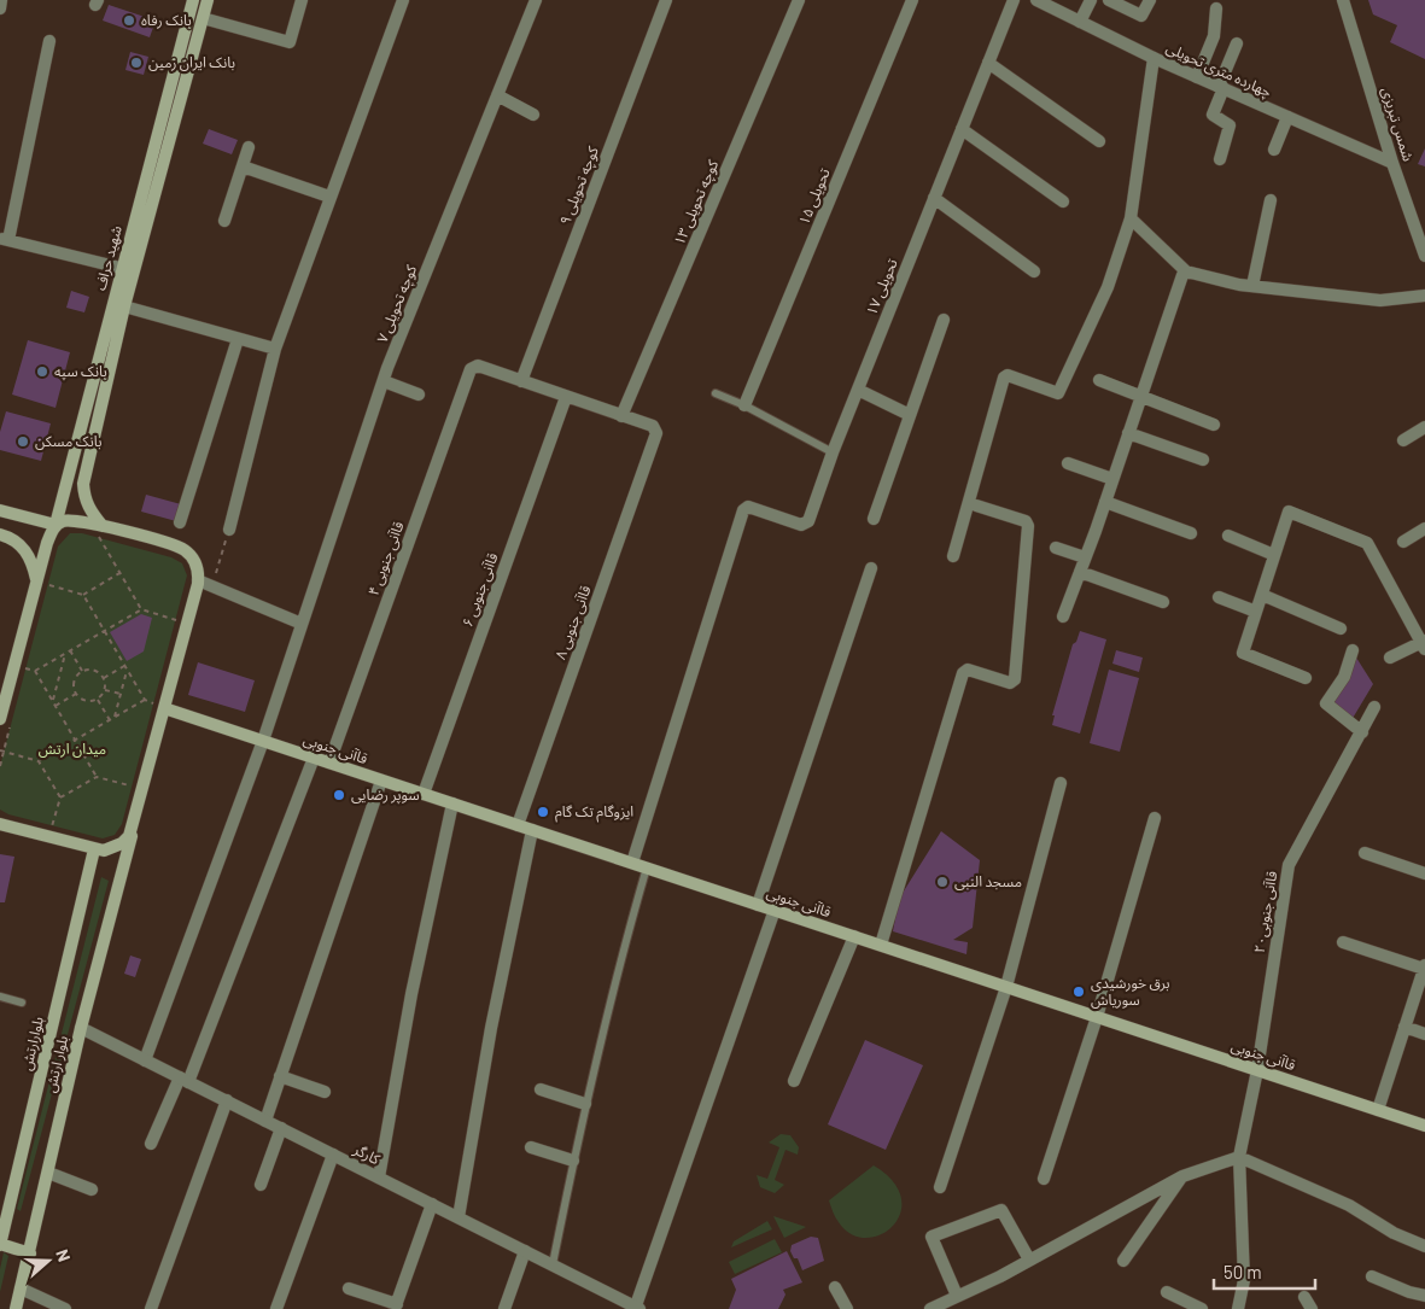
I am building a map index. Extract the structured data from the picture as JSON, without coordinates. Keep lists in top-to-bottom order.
{
  "streets": {
    "main road": [
      "شهید حراف",
      "قاآنی جنوبی",
      "بلوارارتش",
      "بلوار ارتش"
    ],
    "street": [
      "چهارده متری تحویلی",
      "شمس تبریزی",
      "کوچه تحویلی ۹",
      "تحویلی ۱۵",
      "کوچه تحویلی ۱۳",
      "تحویلی ۱۷",
      "کوچه تحویلی ۷",
      "قاآنی جنوبی ۴",
      "قاآنی جنوبی ۶",
      "قاآنی جنوبی ۸",
      "۲۰قاآنی جنوبی",
      "کارگر"
    ]
  },
  "crossings": [
    ["چهارده متری تحویلی", "شمس تبریزی"],
    ["کوچه تحویلی ۹", "قاآنی جنوبی ۴"],
    ["کوچه تحویلی ۱۳", "قاآنی جنوبی ۸"],
    ["تحویلی ۱۷", "قاآنی جنوبی"],
    ["کوچه تحویلی ۷", "قاآنی جنوبی"],
    ["کوچه تحویلی ۷", "کارگر"],
    ["قاآنی جنوبی ۴", "قاآنی جنوبی"],
    ["قاآنی جنوبی ۶", "قاآنی جنوبی"],
    ["قاآنی جنوبی ۸", "قاآنی جنوبی"],
    ["قاآنی جنوبی", "۲۰قاآنی جنوبی"],
    ["بلوارارتش", "بلوار ارتش"],
    ["بلوار ارتش", "کارگر"]
  ],
  "parks": ["میدان ارتش"],
  "places": [
    "بانک رفاه",
    "بانک ایران زمین",
    "بانک سپه",
    "بانک مسکن",
    "سوپر رضایی",
    "ایزوگام تک گام",
    "مسجد النبی",
    "برق خورشیدی سوریاش"
  ],
  "scale_bar": "50 m",
  "north": "right"
}
